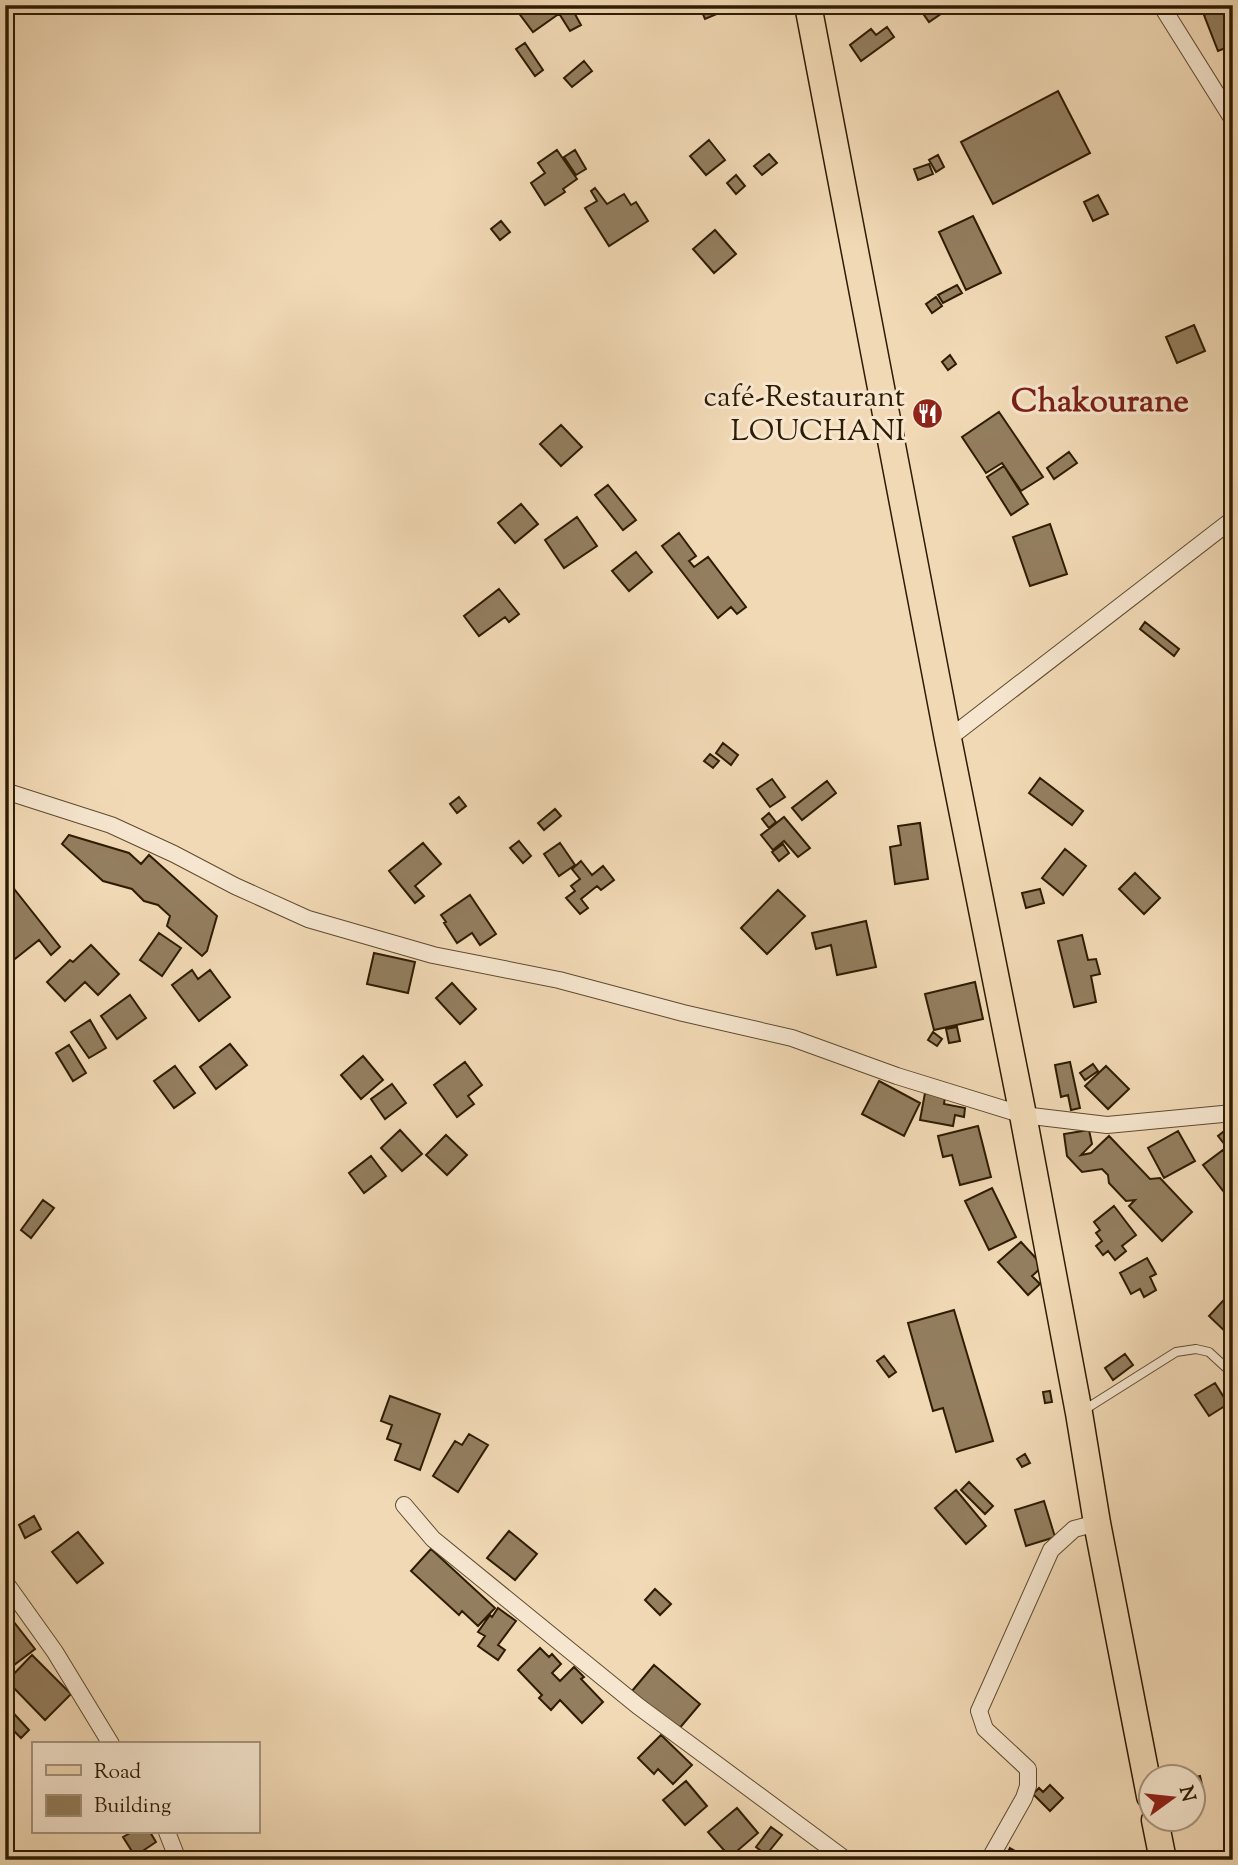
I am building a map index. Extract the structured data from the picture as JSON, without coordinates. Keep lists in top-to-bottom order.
{
  "districts": ["Chakourane"],
  "places": {
    "restaurant": ["café-Restaurant LOUCHANI"]
  },
  "legend": ["Road", "Building"],
  "north": "right"
}
